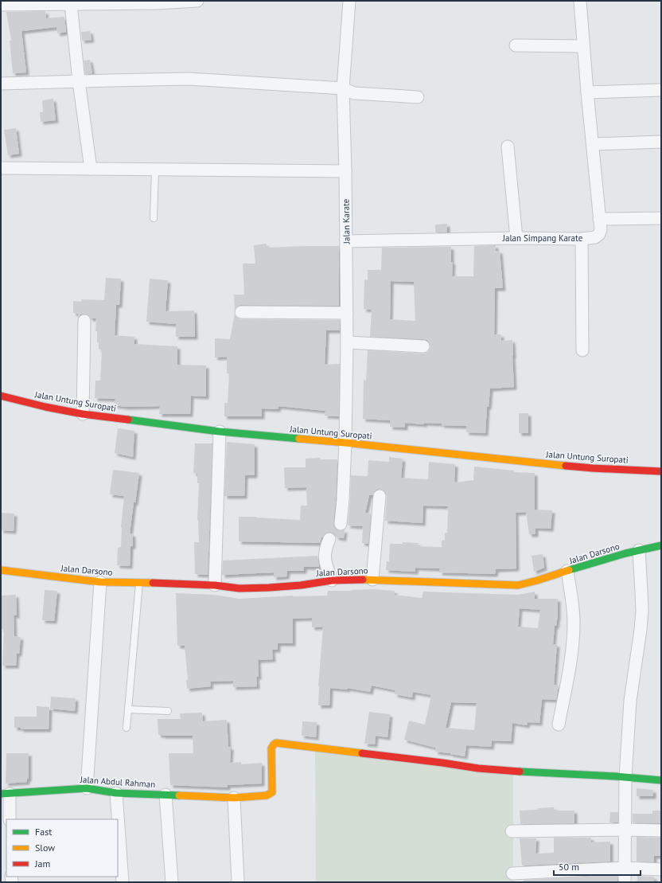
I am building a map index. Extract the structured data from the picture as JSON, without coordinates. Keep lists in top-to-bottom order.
{
  "streets": {
    "street": [
      "Jalan Karate",
      "Jalan Simpang Karate",
      "Jalan Untung Suropati",
      "Jalan Darsono",
      "Jalan Abdul Rahman"
    ]
  },
  "crossings": [
    ["Jalan Karate", "Jalan Simpang Karate"],
    ["Jalan Karate", "Jalan Untung Suropati"]
  ],
  "legend": ["Fast", "Slow", "Jam"],
  "scale_bar": "50 m"
}
